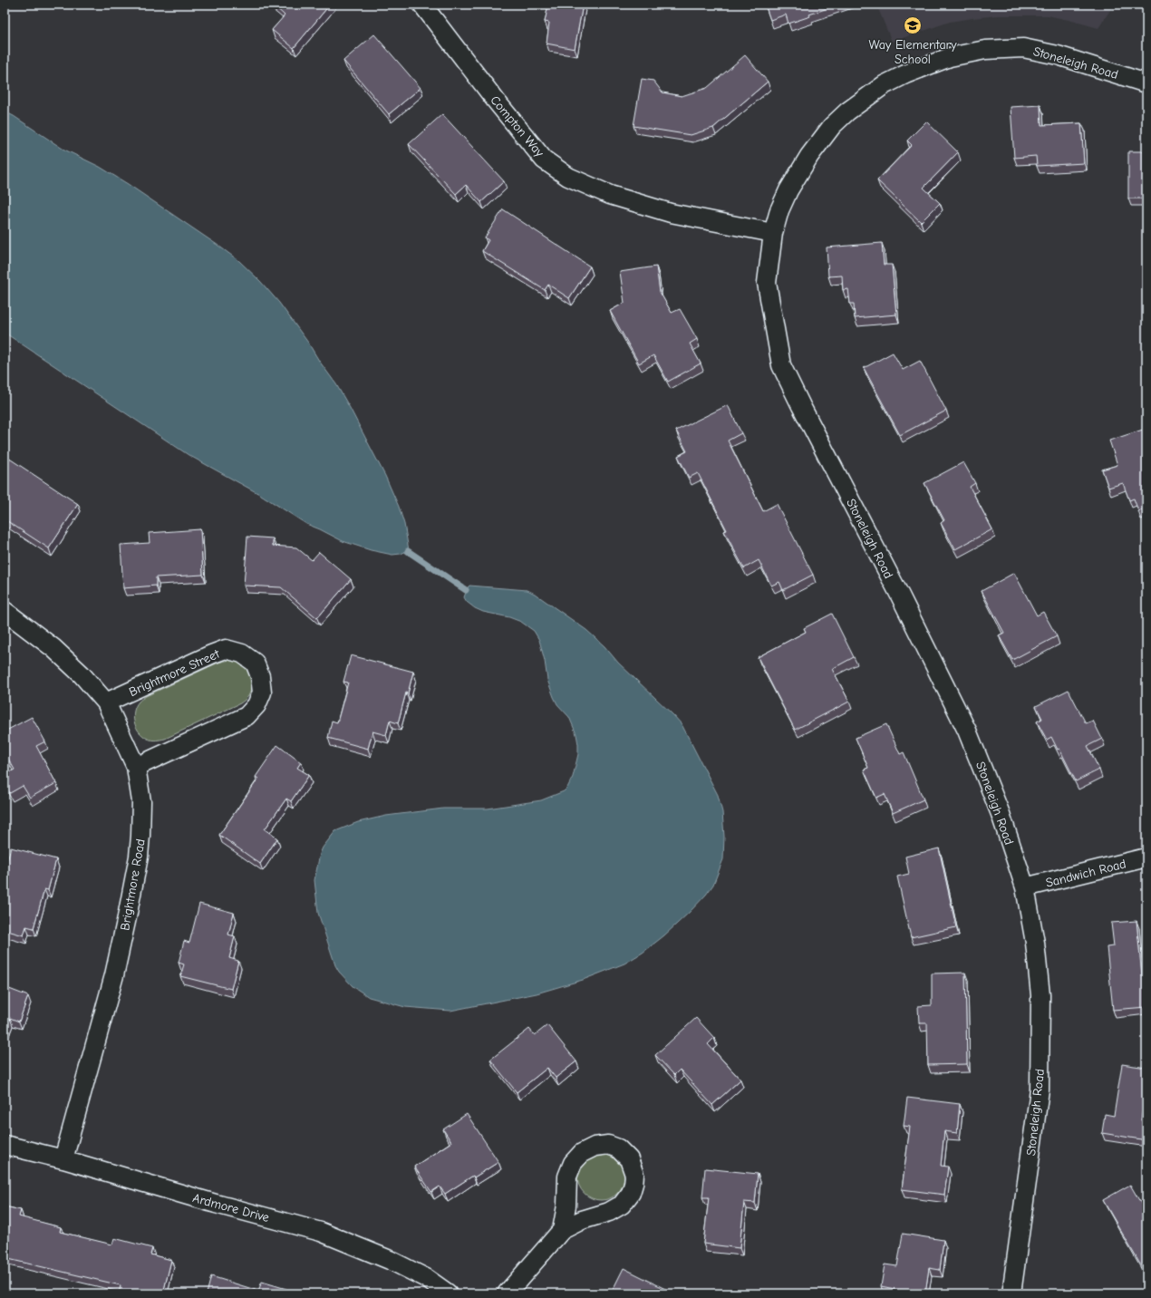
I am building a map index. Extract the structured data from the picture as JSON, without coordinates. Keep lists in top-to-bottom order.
{
  "streets": {
    "street": [
      "Stoneleigh Road",
      "Compton Way",
      "Brightmore Street",
      "Sandwich Road",
      "Brightmore Road",
      "Ardmore Drive"
    ]
  },
  "crossings": [
    ["Stoneleigh Road", "Compton Way"],
    ["Stoneleigh Road", "Sandwich Road"],
    ["Brightmore Street", "Brightmore Road"],
    ["Brightmore Road", "Ardmore Drive"]
  ],
  "places": {
    "school or university": ["Way Elementary School"]
  }
}
